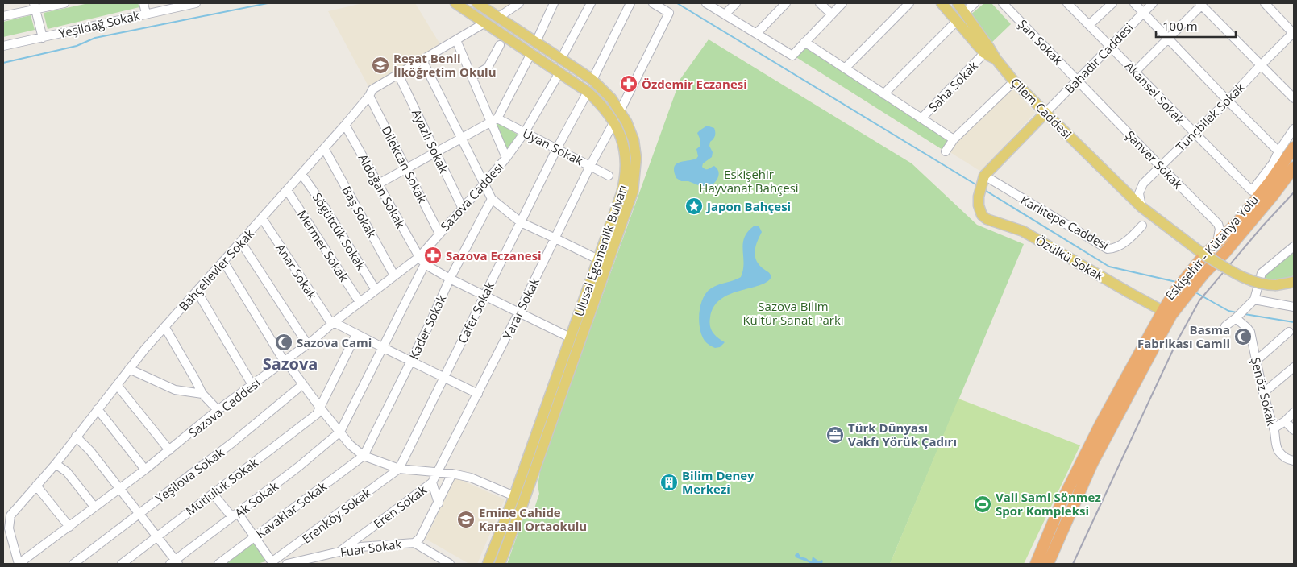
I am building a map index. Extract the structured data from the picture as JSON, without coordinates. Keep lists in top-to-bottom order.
{
  "streets": {
    "highway": ["Eskişehir - Kütahya Yolu"],
    "main road": ["Çilem Caddesi", "Ulusal Egemenlik Bulvarı", "Özülkü Sokak"],
    "street": [
      "Yeşildağ Sokak",
      "Şan Sokak",
      "Bahadır Caddesi",
      "Saha Sokak",
      "Akansel Sokak",
      "Tunçbilek Sokak",
      "Ayazlı Sokak",
      "Uyan Sokak",
      "Şanver Sokak",
      "Dilekcan Sokak",
      "Aldoğan Sokak",
      "Sazova Caddesi",
      "Baş Sokak",
      "Karlıtepe Caddesi",
      "Sögütcük Sokak",
      "Mermer Sokak",
      "Bahçelievler Sokak",
      "Anar Sokak",
      "Yarar Sokak",
      "Cafer Sokak",
      "Kader Sokak",
      "Şenöz Sokak",
      "Yeşilova Sokak",
      "Mutluluk Sokak",
      "Ak Sokak",
      "Eren Sokak",
      "Kavaklar Sokak",
      "Erenköy Sokak",
      "Fuar Sokak"
    ]
  },
  "crossings": [
    ["Şan Sokak", "Bahadır Caddesi"],
    ["Şan Sokak", "Şanver Sokak"],
    ["Bahadır Caddesi", "Akansel Sokak"],
    ["Bahadır Caddesi", "Çilem Caddesi"],
    ["Bahadır Caddesi", "Şanver Sokak"],
    ["Saha Sokak", "Çilem Caddesi"],
    ["Akansel Sokak", "Tunçbilek Sokak"],
    ["Çilem Caddesi", "Tunçbilek Sokak"],
    ["Tunçbilek Sokak", "Şanver Sokak"],
    ["Ayazlı Sokak", "Sazova Caddesi"],
    ["Ayazlı Sokak", "Bahçelievler Sokak"],
    ["Uyan Sokak", "Sazova Caddesi"],
    ["Uyan Sokak", "Yarar Sokak"],
    ["Uyan Sokak", "Cafer Sokak"],
    ["Şanver Sokak", "Eskişehir - Kütahya Yolu"],
    ["Dilekcan Sokak", "Sazova Caddesi"],
    ["Dilekcan Sokak", "Bahçelievler Sokak"],
    ["Aldoğan Sokak", "Sazova Caddesi"],
    ["Aldoğan Sokak", "Bahçelievler Sokak"],
    ["Sazova Caddesi", "Baş Sokak"],
    ["Sazova Caddesi", "Sögütcük Sokak"],
    ["Sazova Caddesi", "Mermer Sokak"],
    ["Sazova Caddesi", "Ulusal Egemenlik Bulvarı"],
    ["Sazova Caddesi", "Bahçelievler Sokak"],
    ["Sazova Caddesi", "Anar Sokak"],
    ["Baş Sokak", "Bahçelievler Sokak"],
    ["Karlıtepe Caddesi", "Özülkü Sokak"],
    ["Sögütcük Sokak", "Bahçelievler Sokak"],
    ["Mermer Sokak", "Bahçelievler Sokak"],
    ["Eskişehir - Kütahya Yolu", "Özülkü Sokak"],
    ["Ulusal Egemenlik Bulvarı", "Bahçelievler Sokak"],
    ["Ulusal Egemenlik Bulvarı", "Yarar Sokak"],
    ["Ulusal Egemenlik Bulvarı", "Cafer Sokak"],
    ["Bahçelievler Sokak", "Anar Sokak"],
    ["Yarar Sokak", "Eren Sokak"],
    ["Cafer Sokak", "Erenköy Sokak"],
    ["Kader Sokak", "Kavaklar Sokak"],
    ["Eren Sokak", "Fuar Sokak"]
  ],
  "districts": ["Sazova"],
  "parks": ["Eskişehir Hayvanat Bahçesi", "Sazova Bilim Kültür Sanat Parkı"],
  "places": {
    "school or university": ["Reşat Benli İlköğretim Okulu", "Emine Cahide Karaali Ortaokulu"],
    "pharmacy": ["Özdemir Eczanesi", "Sazova Eczanesi"],
    "place": ["Japon Bahçesi"],
    "mosque": ["Basma Fabrikası Camii", "Sazova Cami"],
    "office": ["Türk Dünyası Vakfı Yörük Çadırı"],
    "building": ["Bilim Deney Merkezi"],
    "sports": ["Vali Sami Sönmez Spor Kompleksi"]
  },
  "scale_bar": "100 m"
}
